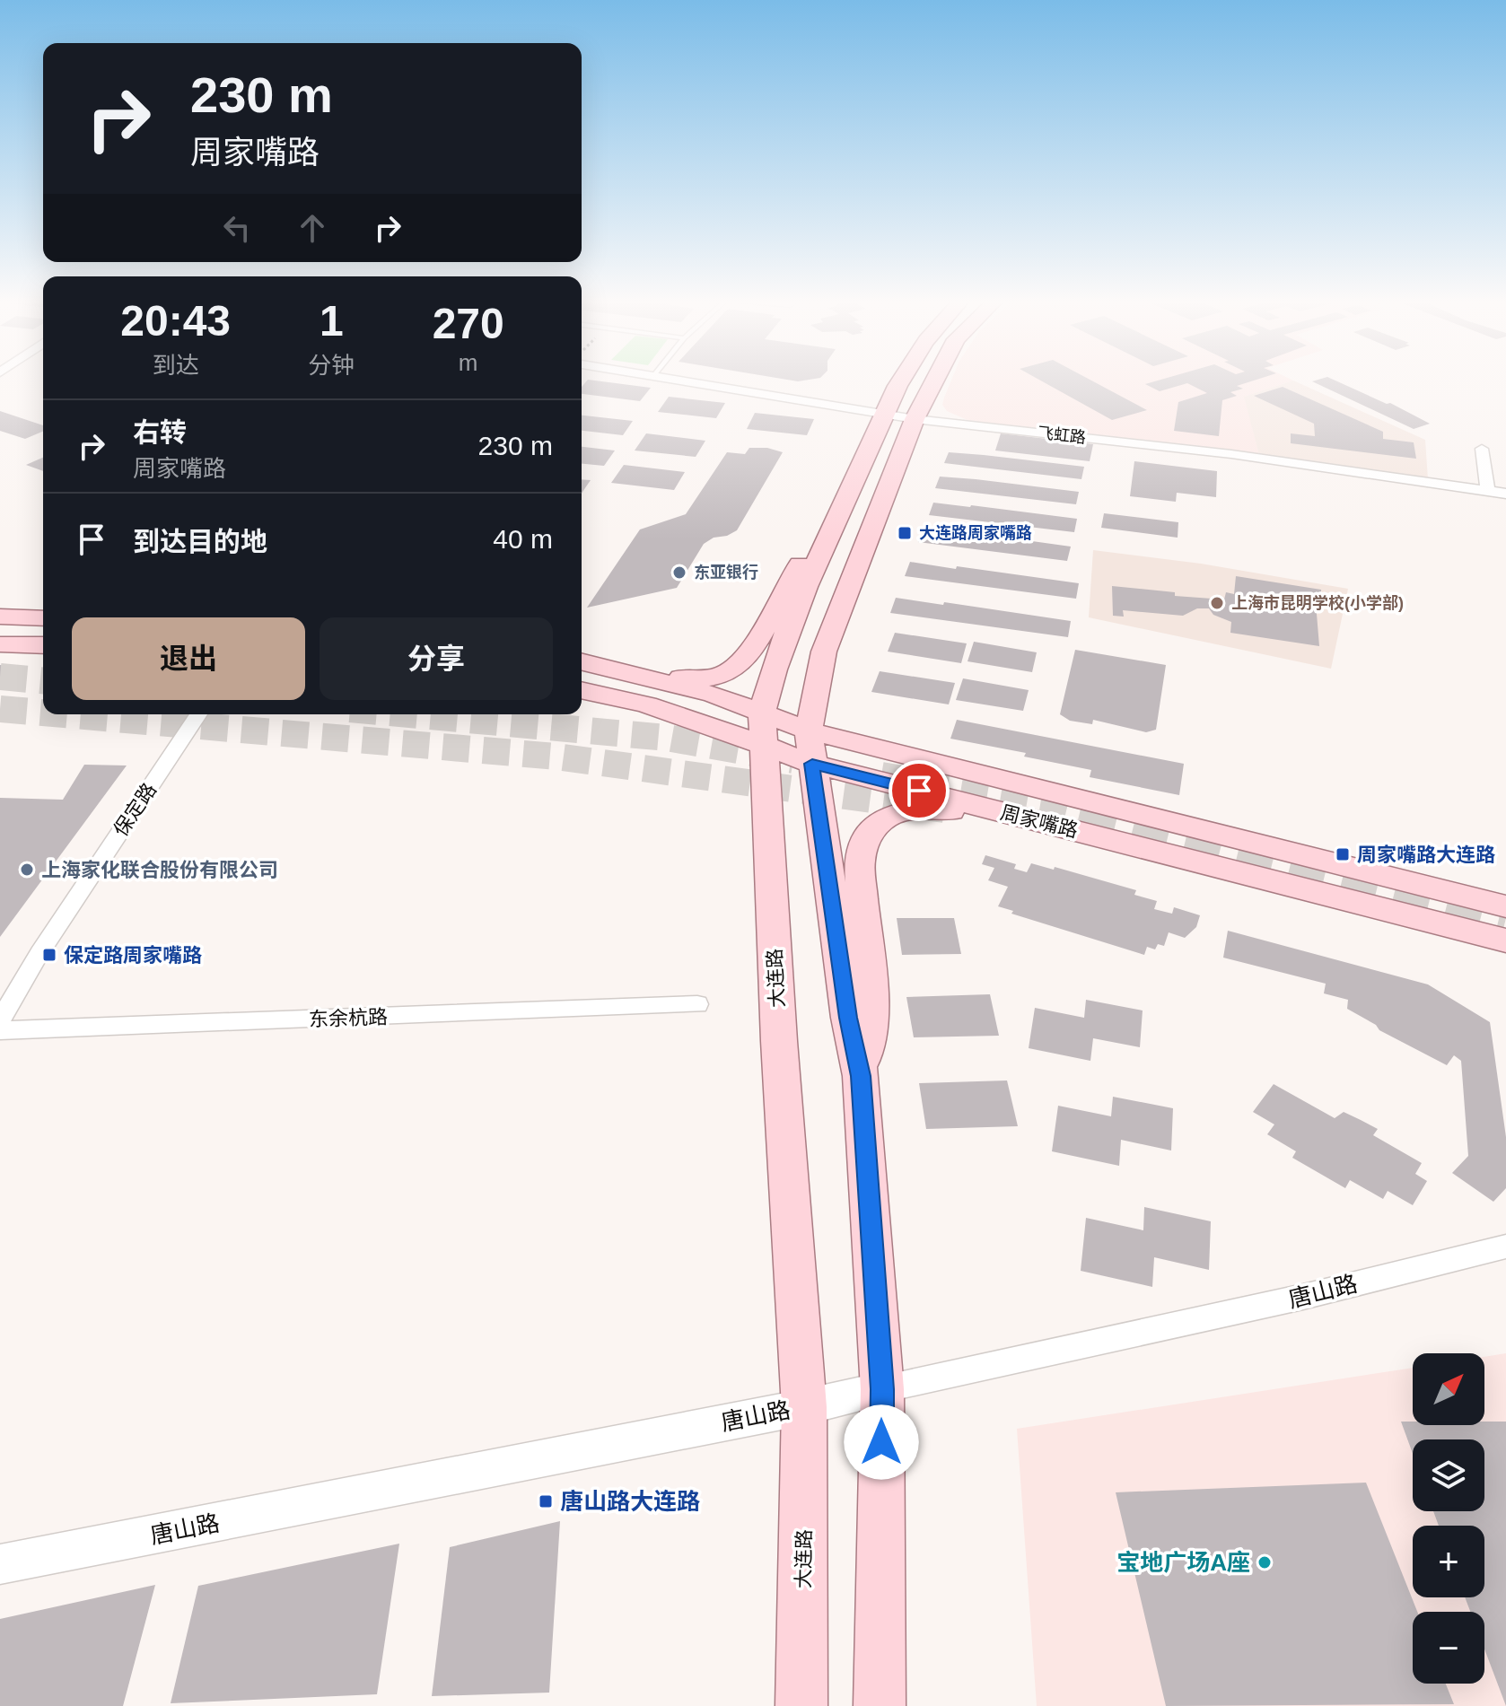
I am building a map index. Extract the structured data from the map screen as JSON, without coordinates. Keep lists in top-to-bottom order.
{
  "streets": {
    "main road": ["周家嘴路", "大连路"],
    "street": [
      "飞虹路",
      "保定路",
      "东余杭路",
      "唐山路"
    ]
  },
  "crossings": [
    ["飞虹路", "大连路"],
    ["周家嘴路", "大连路"],
    ["大连路", "唐山路"]
  ],
  "places": {
    "transit": [
      "大连路周家嘴路",
      "周家嘴路大连路",
      "保定路周家嘴路",
      "唐山路大连路"
    ],
    "other": [
      "东亚银行",
      "上海市昆明学校(小学部)",
      "上海家化联合股份有限公司",
      "宝地广场A座"
    ]
  },
  "north": "top right",
  "page": {
    "turn": ["230 m", "周家嘴路"],
    "eta": [
      "20:43",
      "到达",
      "1",
      "分钟",
      "270",
      "m"
    ],
    "list": [
      {
        "name": "右转",
        "note": "周家嘴路",
        "value": "230 m"
      },
      {
        "name": "到达目的地",
        "value": "40 m"
      }
    ],
    "buttons": ["退出", "分享"],
    "map_buttons": ["+", "−"]
  }
}
